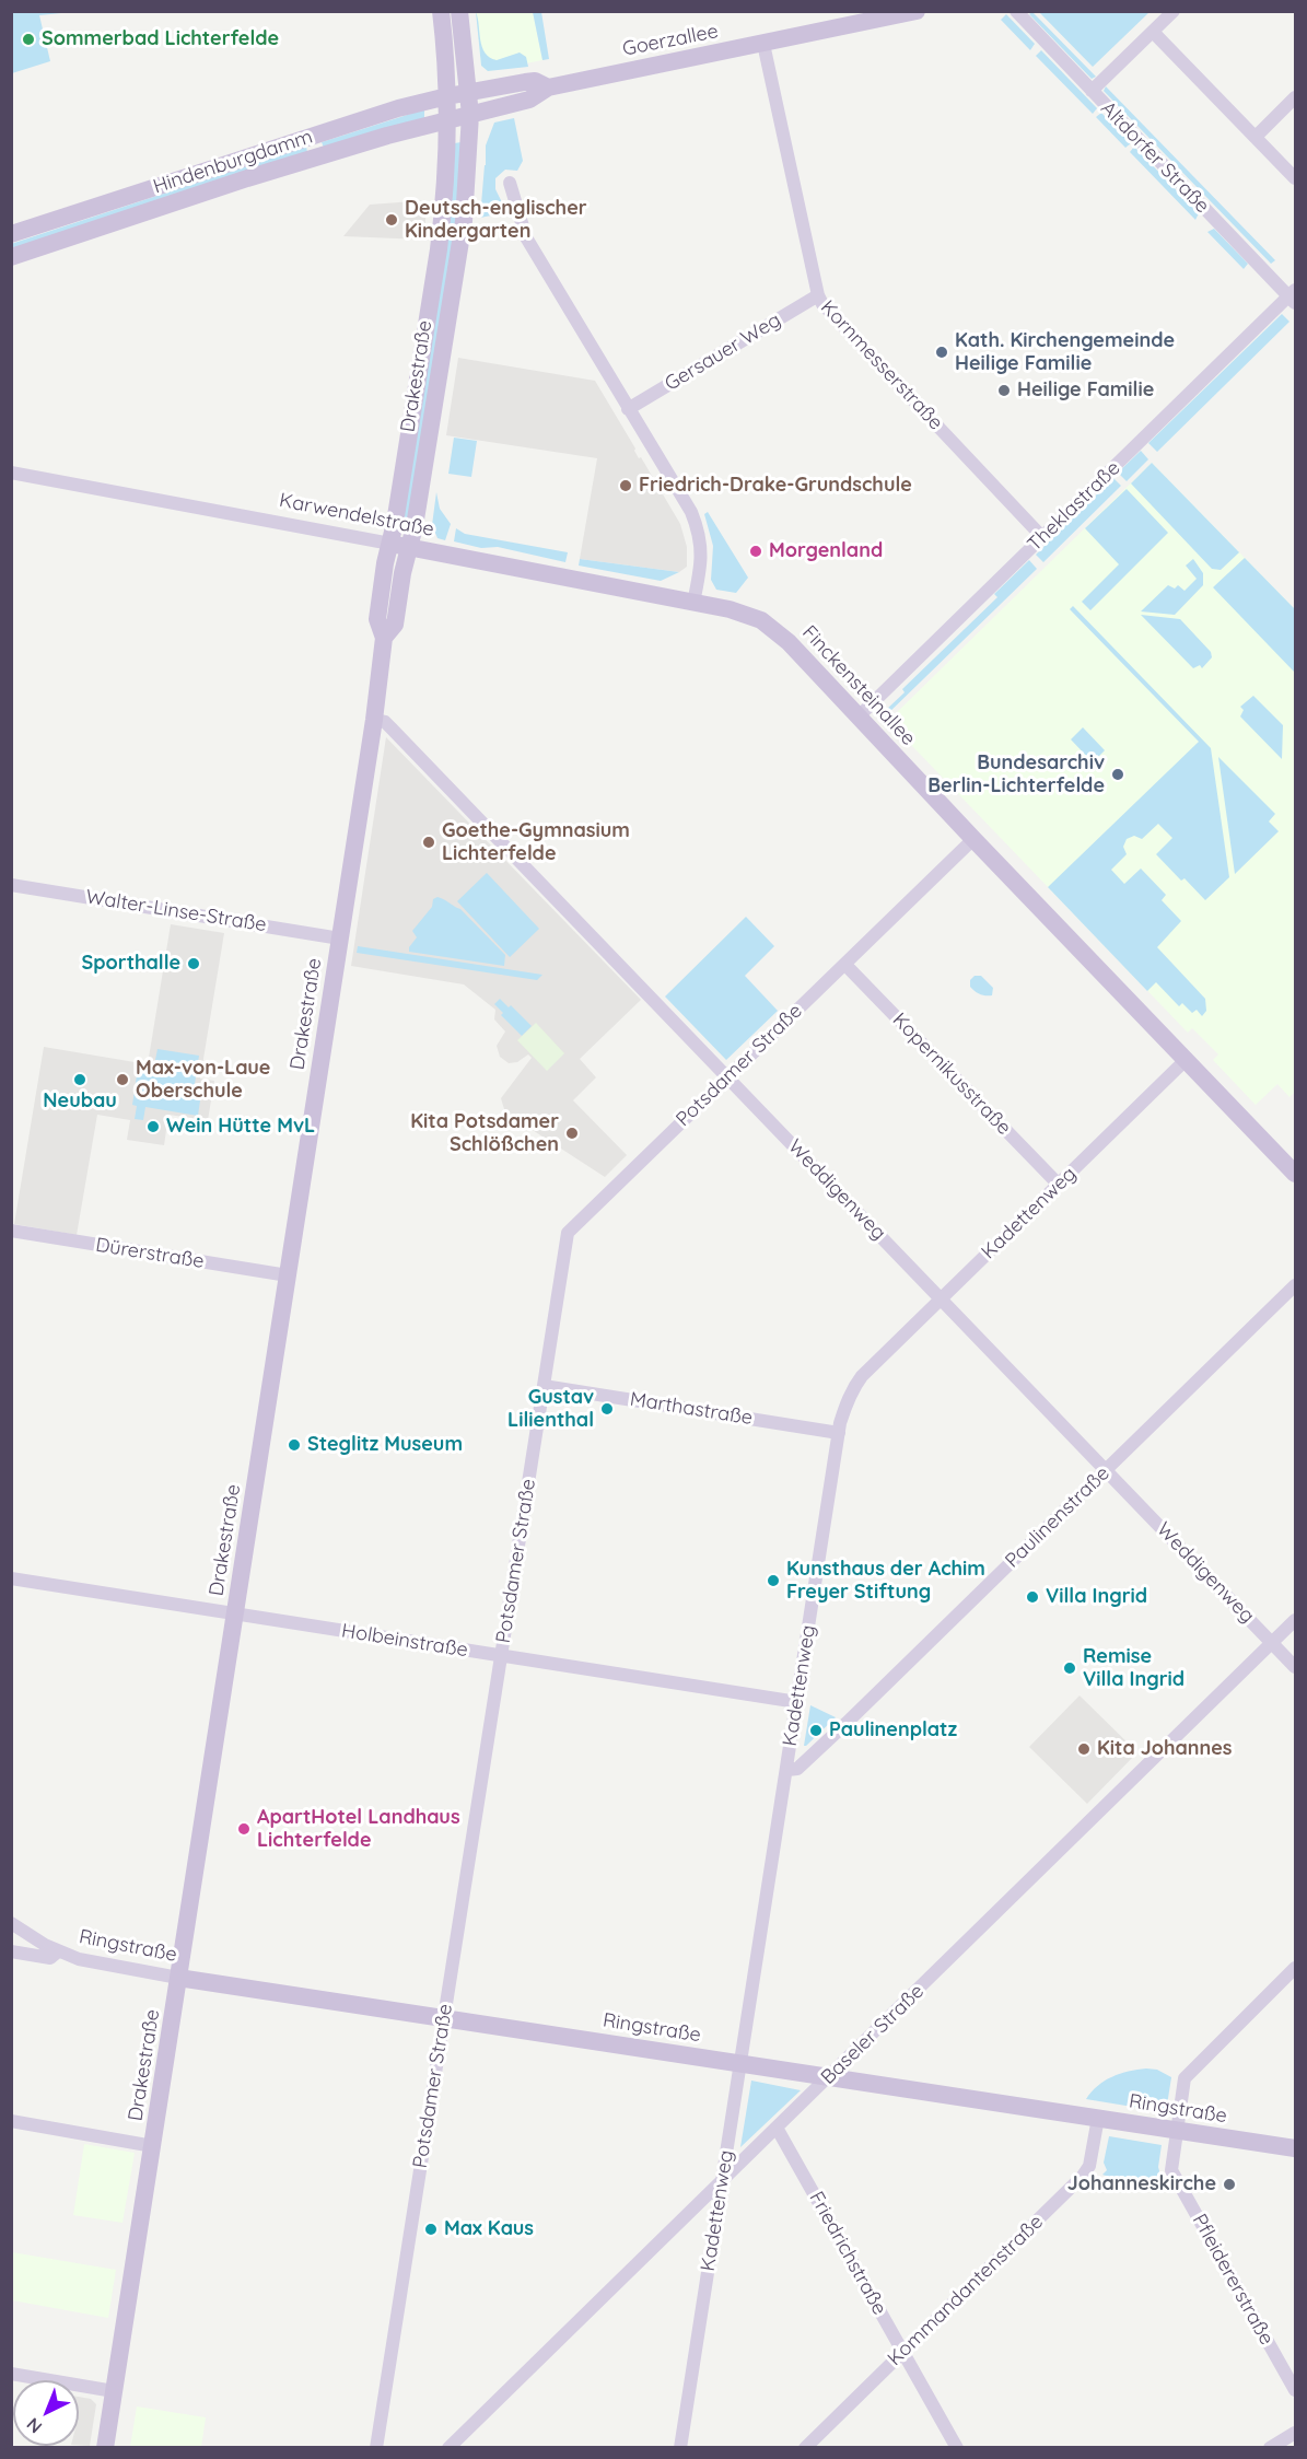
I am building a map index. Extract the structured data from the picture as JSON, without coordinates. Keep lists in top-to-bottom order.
{
  "streets": {
    "main road": [
      "Goerzallee",
      "Hindenburgdamm",
      "Drakestraße",
      "Karwendelstraße",
      "Finckensteinallee",
      "Ringstraße"
    ],
    "street": [
      "Altdorfer Straße",
      "Gersauer Weg",
      "Kornmesserstraße",
      "Theklastraße",
      "Walter-Linse-Straße",
      "Potsdamer Straße",
      "Kopernikusstraße",
      "Weddigenweg",
      "Kadettenweg",
      "Dürerstraße",
      "Marthastraße",
      "Paulinenstraße",
      "Holbeinstraße",
      "Baseler Straße",
      "Friedrichstraße",
      "Pfleidererstraße",
      "Kommandantenstraße"
    ]
  },
  "crossings": [
    ["Goerzallee", "Hindenburgdamm"],
    ["Goerzallee", "Kornmesserstraße"],
    ["Goerzallee", "Drakestraße"],
    ["Altdorfer Straße", "Theklastraße"],
    ["Hindenburgdamm", "Drakestraße"],
    ["Gersauer Weg", "Kornmesserstraße"],
    ["Kornmesserstraße", "Theklastraße"],
    ["Drakestraße", "Karwendelstraße"],
    ["Drakestraße", "Walter-Linse-Straße"],
    ["Drakestraße", "Weddigenweg"],
    ["Drakestraße", "Dürerstraße"],
    ["Drakestraße", "Holbeinstraße"],
    ["Drakestraße", "Ringstraße"],
    ["Theklastraße", "Finckensteinallee"],
    ["Karwendelstraße", "Finckensteinallee"],
    ["Finckensteinallee", "Potsdamer Straße"],
    ["Finckensteinallee", "Kadettenweg"],
    ["Potsdamer Straße", "Kopernikusstraße"],
    ["Potsdamer Straße", "Weddigenweg"],
    ["Potsdamer Straße", "Marthastraße"],
    ["Potsdamer Straße", "Holbeinstraße"],
    ["Potsdamer Straße", "Ringstraße"],
    ["Kopernikusstraße", "Kadettenweg"],
    ["Weddigenweg", "Kadettenweg"],
    ["Weddigenweg", "Paulinenstraße"],
    ["Weddigenweg", "Baseler Straße"],
    ["Kadettenweg", "Marthastraße"],
    ["Kadettenweg", "Paulinenstraße"],
    ["Kadettenweg", "Holbeinstraße"],
    ["Kadettenweg", "Ringstraße"],
    ["Kadettenweg", "Baseler Straße"],
    ["Ringstraße", "Baseler Straße"],
    ["Ringstraße", "Pfleidererstraße"],
    ["Ringstraße", "Kommandantenstraße"],
    ["Baseler Straße", "Friedrichstraße"],
    ["Friedrichstraße", "Kommandantenstraße"]
  ],
  "places": [
    "Sommerbad Lichterfelde",
    "Deutsch-englischer Kindergarten",
    "Kath. Kirchengemeinde Heilige Familie",
    "Heilige Familie",
    "Friedrich-Drake-Grundschule",
    "Morgenland",
    "Bundesarchiv Berlin-Lichterfelde",
    "Goethe-Gymnasium Lichterfelde",
    "Sporthalle",
    "Neubau",
    "Max-von-Laue Oberschule",
    "Wein Hütte MvL",
    "Kita Potsdamer Schlößchen",
    "Gustav Lilienthal",
    "Steglitz Museum",
    "Kunsthaus der Achim Freyer Stiftung",
    "Villa Ingrid",
    "Remise Villa Ingrid",
    "Paulinenplatz",
    "Kita Johannes",
    "ApartHotel Landhaus Lichterfelde",
    "Johanneskirche",
    "Max Kaus"
  ],
  "north": "bottom left"
}
